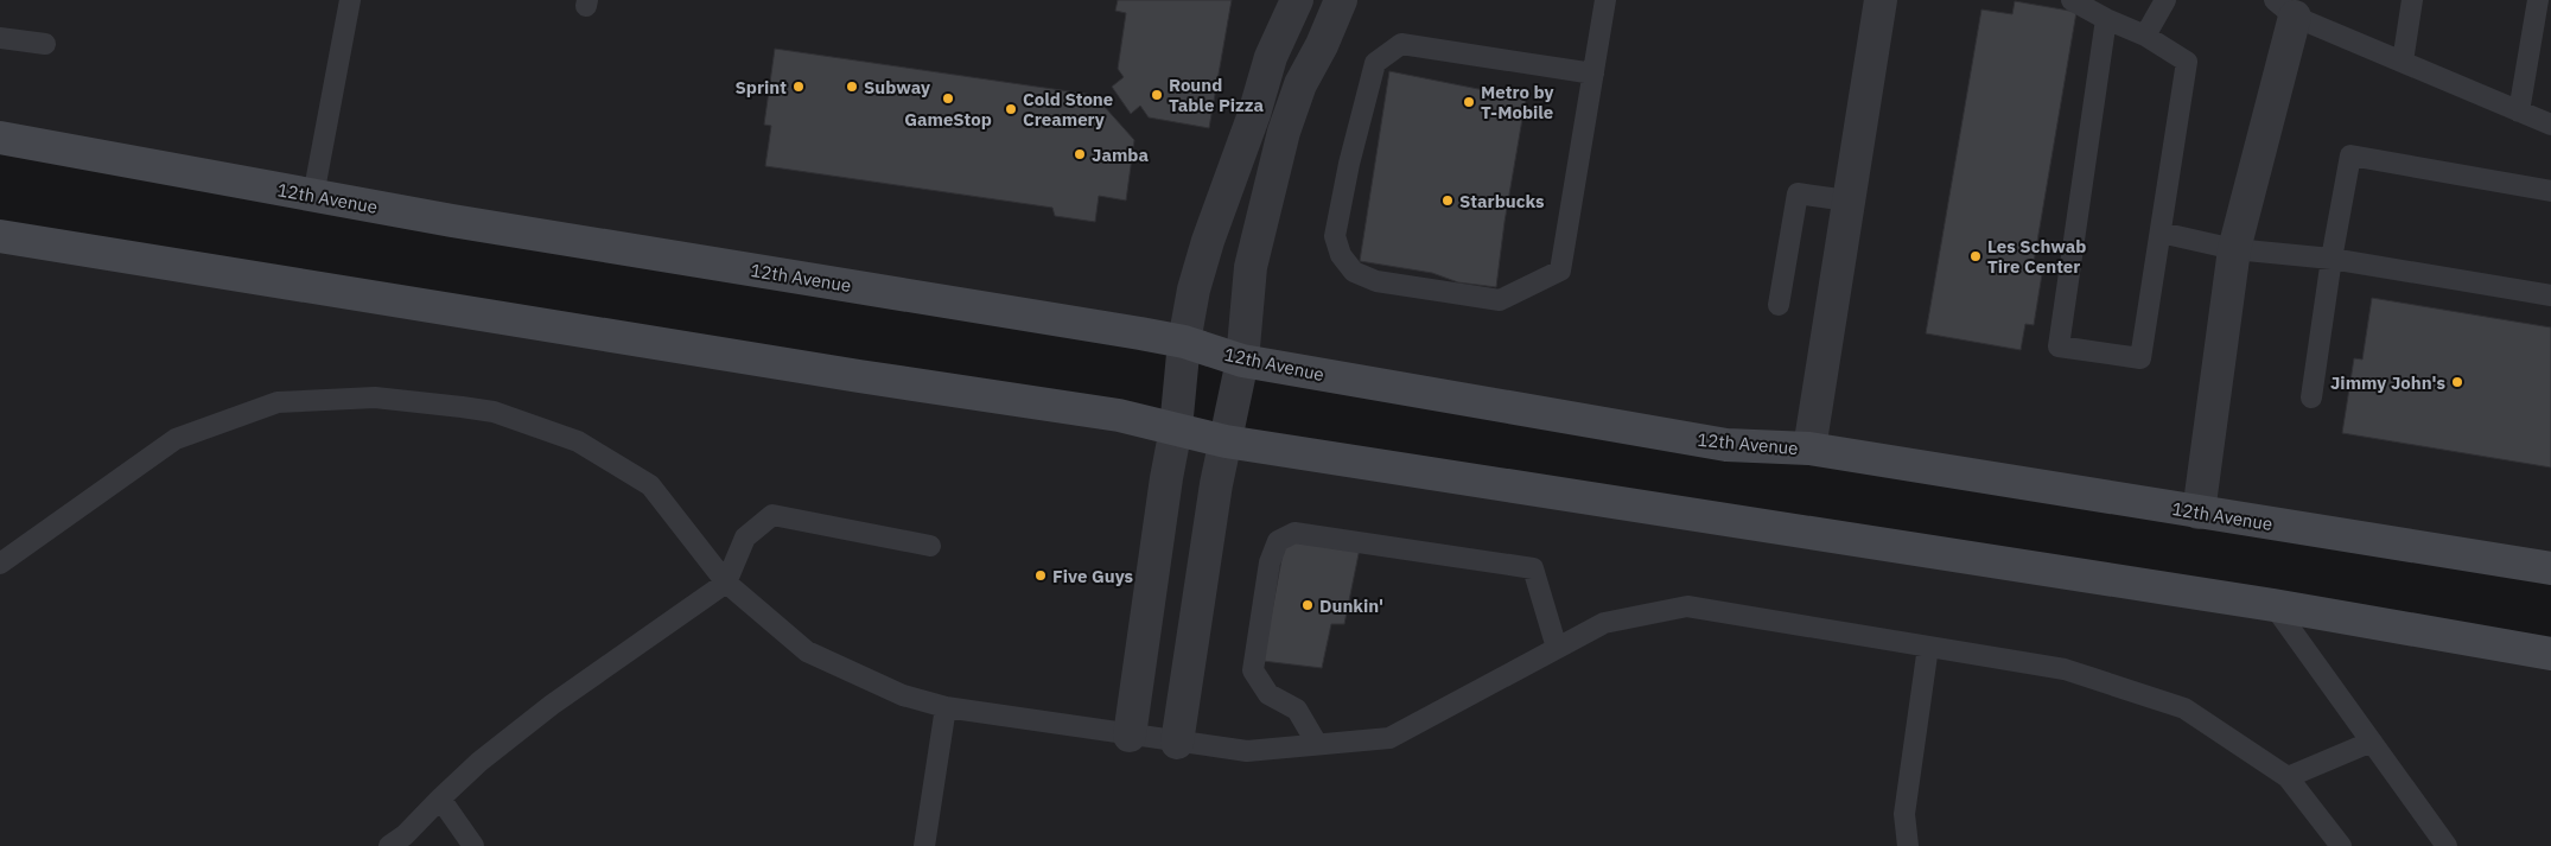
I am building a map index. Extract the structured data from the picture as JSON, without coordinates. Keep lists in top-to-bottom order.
{
  "streets": {
    "main road": ["12th Avenue"]
  },
  "places": [
    "Sprint",
    "Subway",
    "Round Table Pizza",
    "GameStop",
    "Metro by T-Mobile",
    "Cold Stone Creamery",
    "Jamba",
    "Starbucks",
    "Les Schwab Tire Center",
    "Jimmy John's",
    "Five Guys",
    "Dunkin'"
  ]
}
